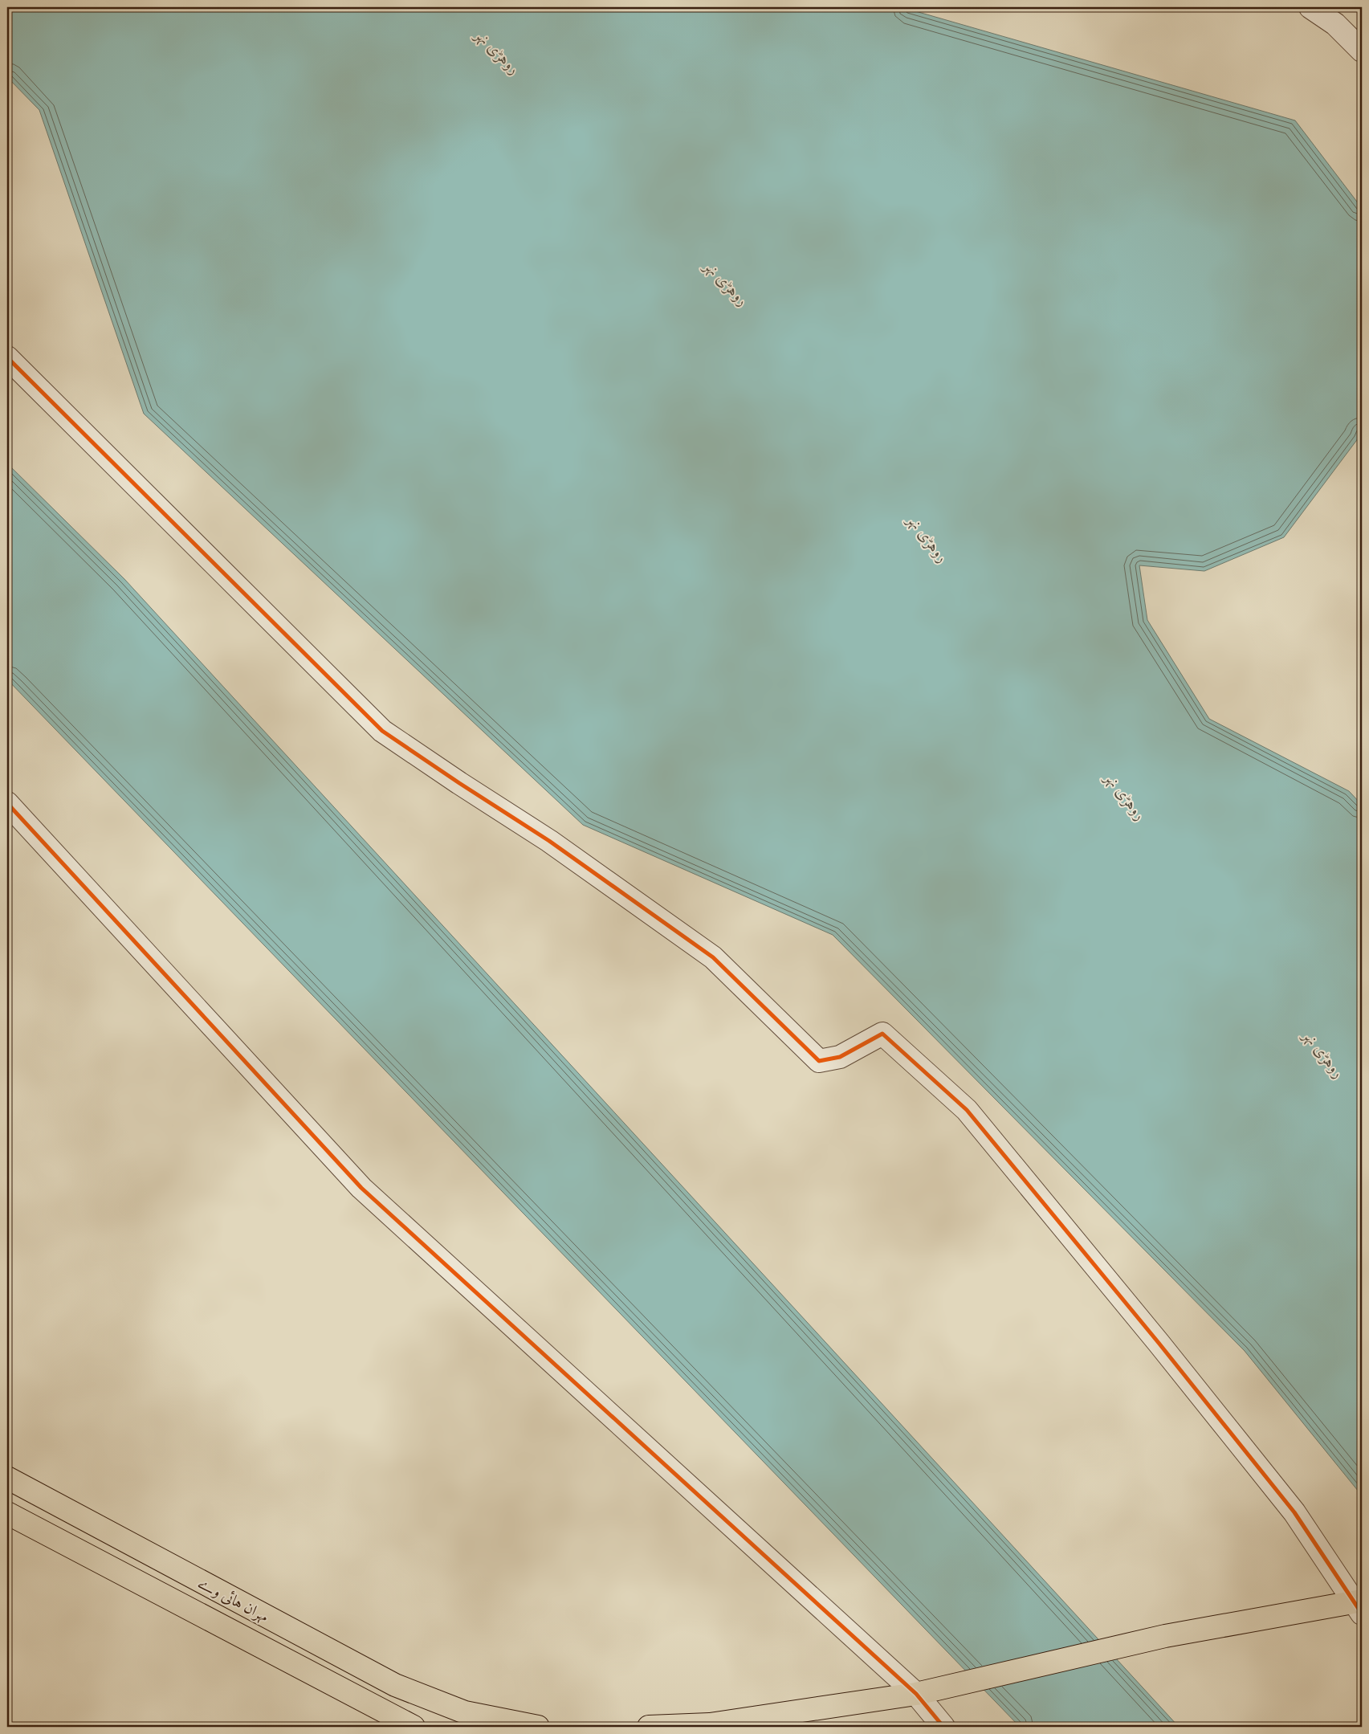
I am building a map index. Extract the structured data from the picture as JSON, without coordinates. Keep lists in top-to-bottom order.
{
  "streets": {
    "main road": ["مہران ہائی وے"]
  },
  "water": ["روہڑی نہر"]
}
